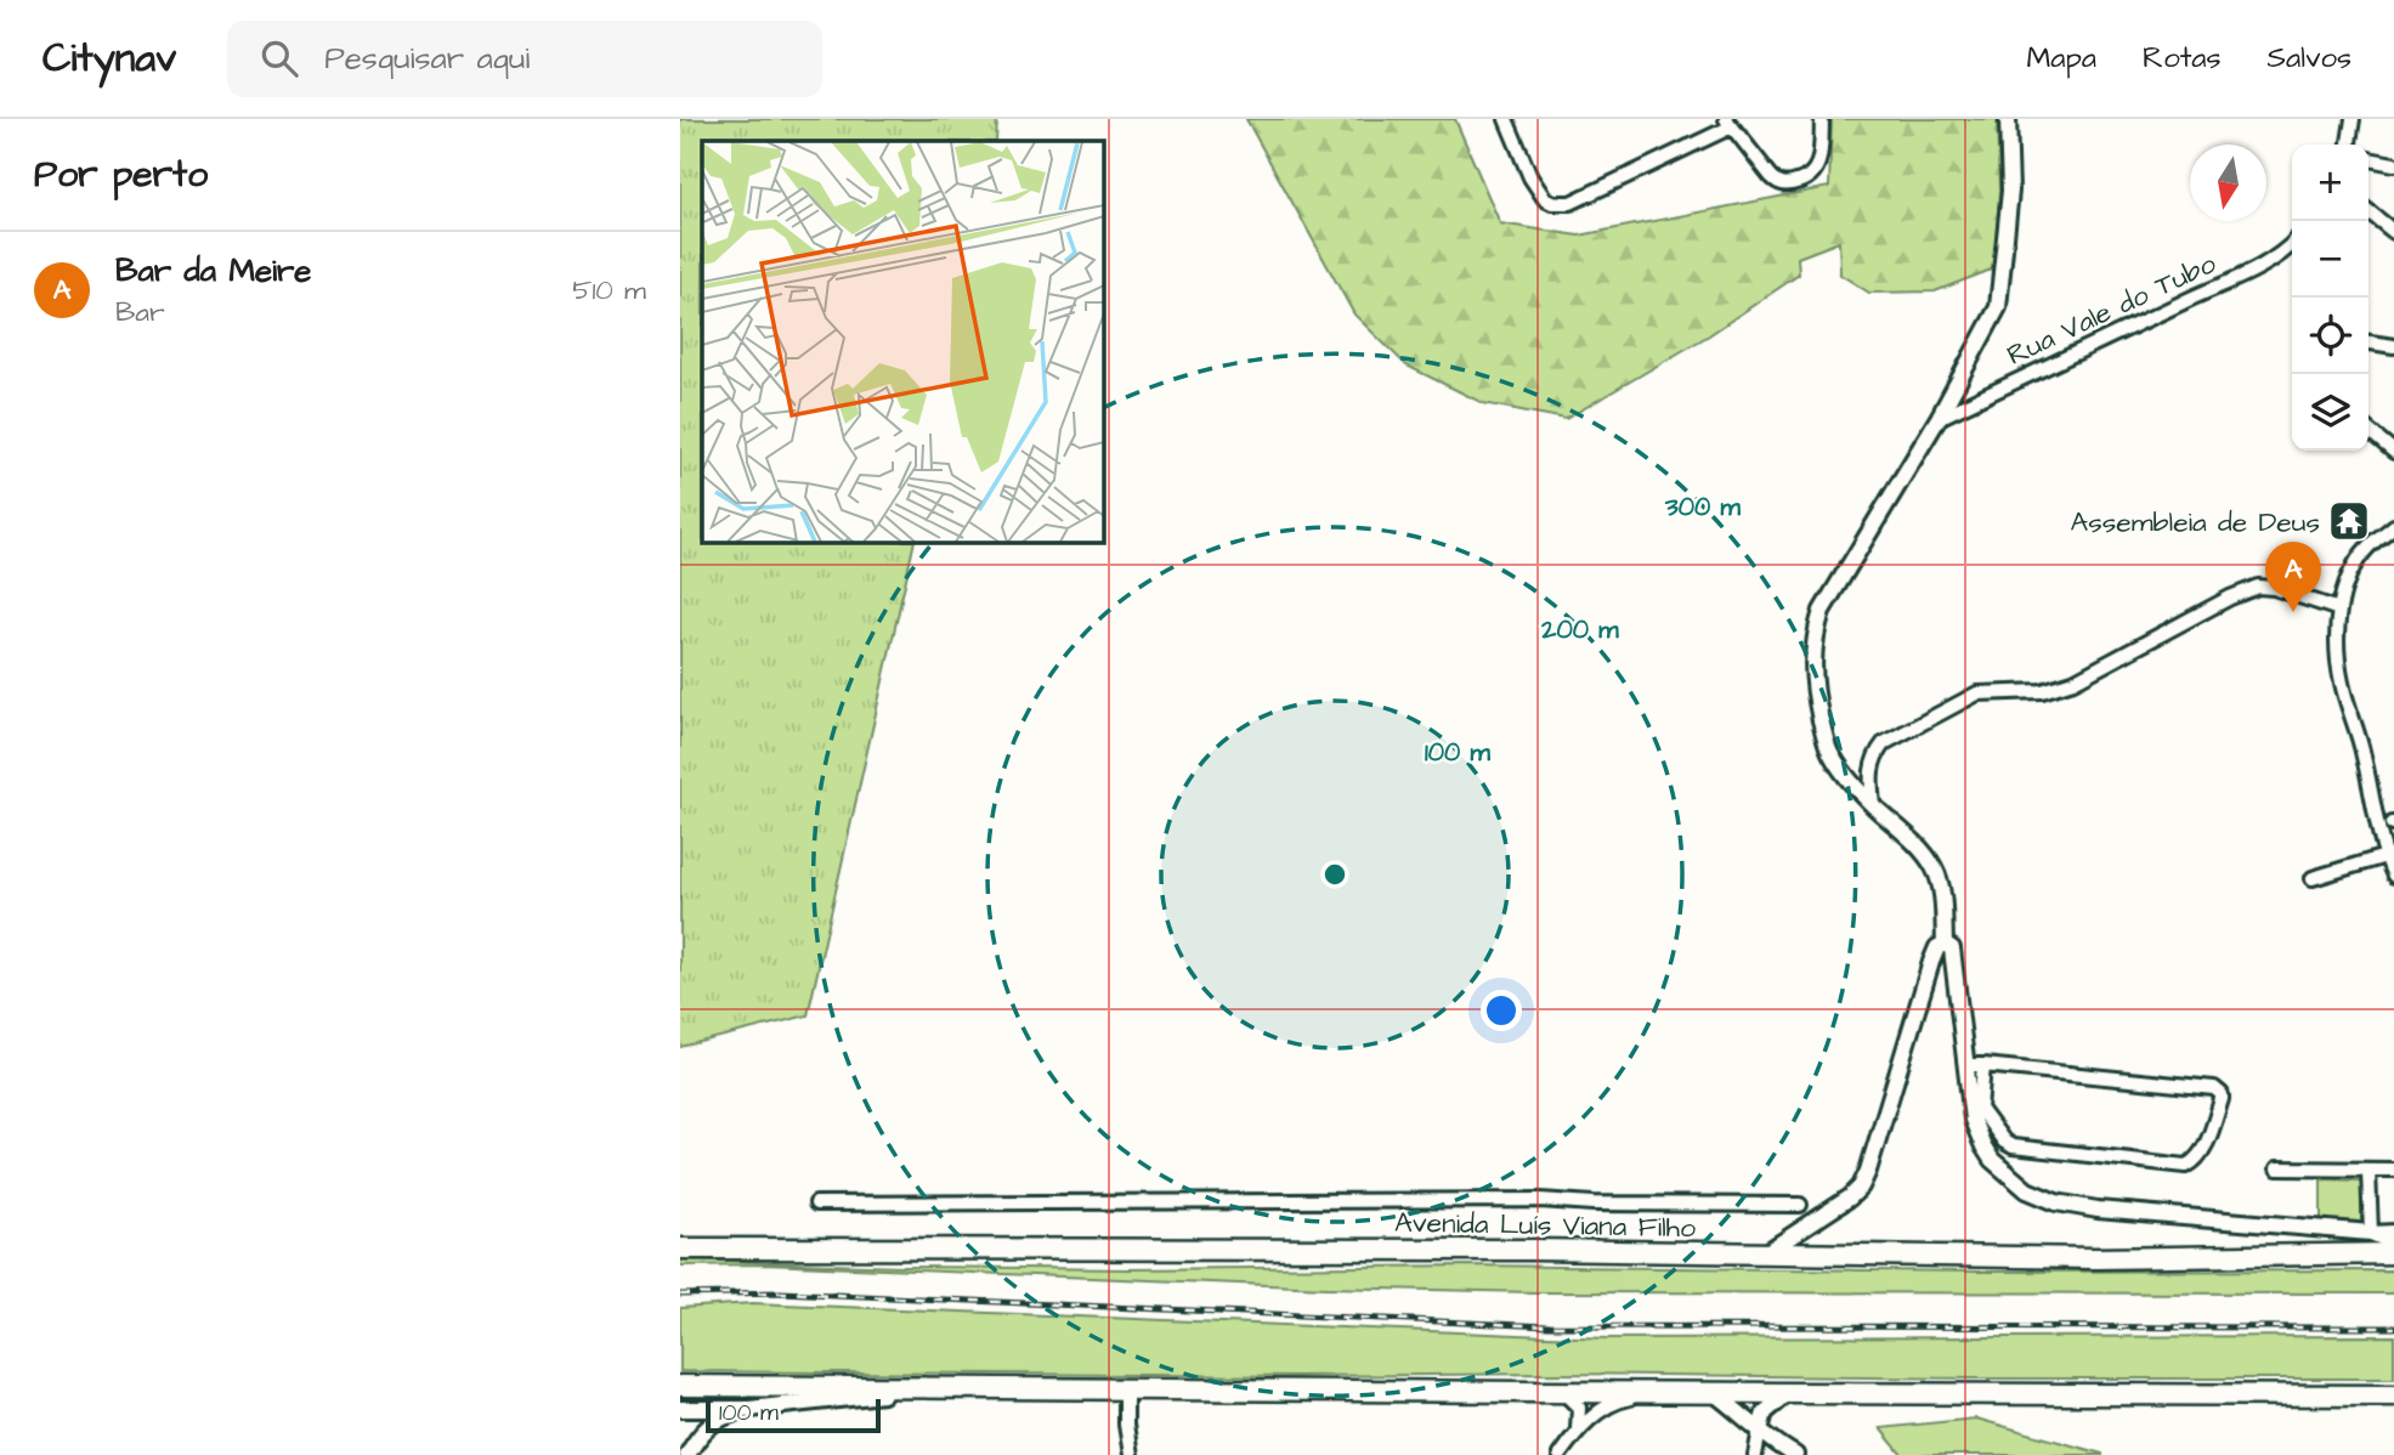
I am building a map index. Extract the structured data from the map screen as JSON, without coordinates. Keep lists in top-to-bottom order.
{
  "streets": {
    "highway": ["Avenida Luís Viana Filho"],
    "street": ["Rua Vale do Tubo"]
  },
  "places": {
    "temple": ["Assembleia de Deus"]
  },
  "scale_bar": "100 m",
  "north": "bottom",
  "page": {
    "header": "Citynav",
    "search": "Pesquisar aqui",
    "nav": ["Mapa", "Rotas", "Salvos"],
    "heading": "Por perto",
    "map_buttons": ["+", "−"],
    "list": [
      {
        "mark": "A",
        "name": "Bar da Meire",
        "note": "Bar",
        "value": "510 m"
      }
    ],
    "pins": "A",
    "scale": "100 m"
  },
  "rings": ["300 m", "200 m", "100 m"]
}
